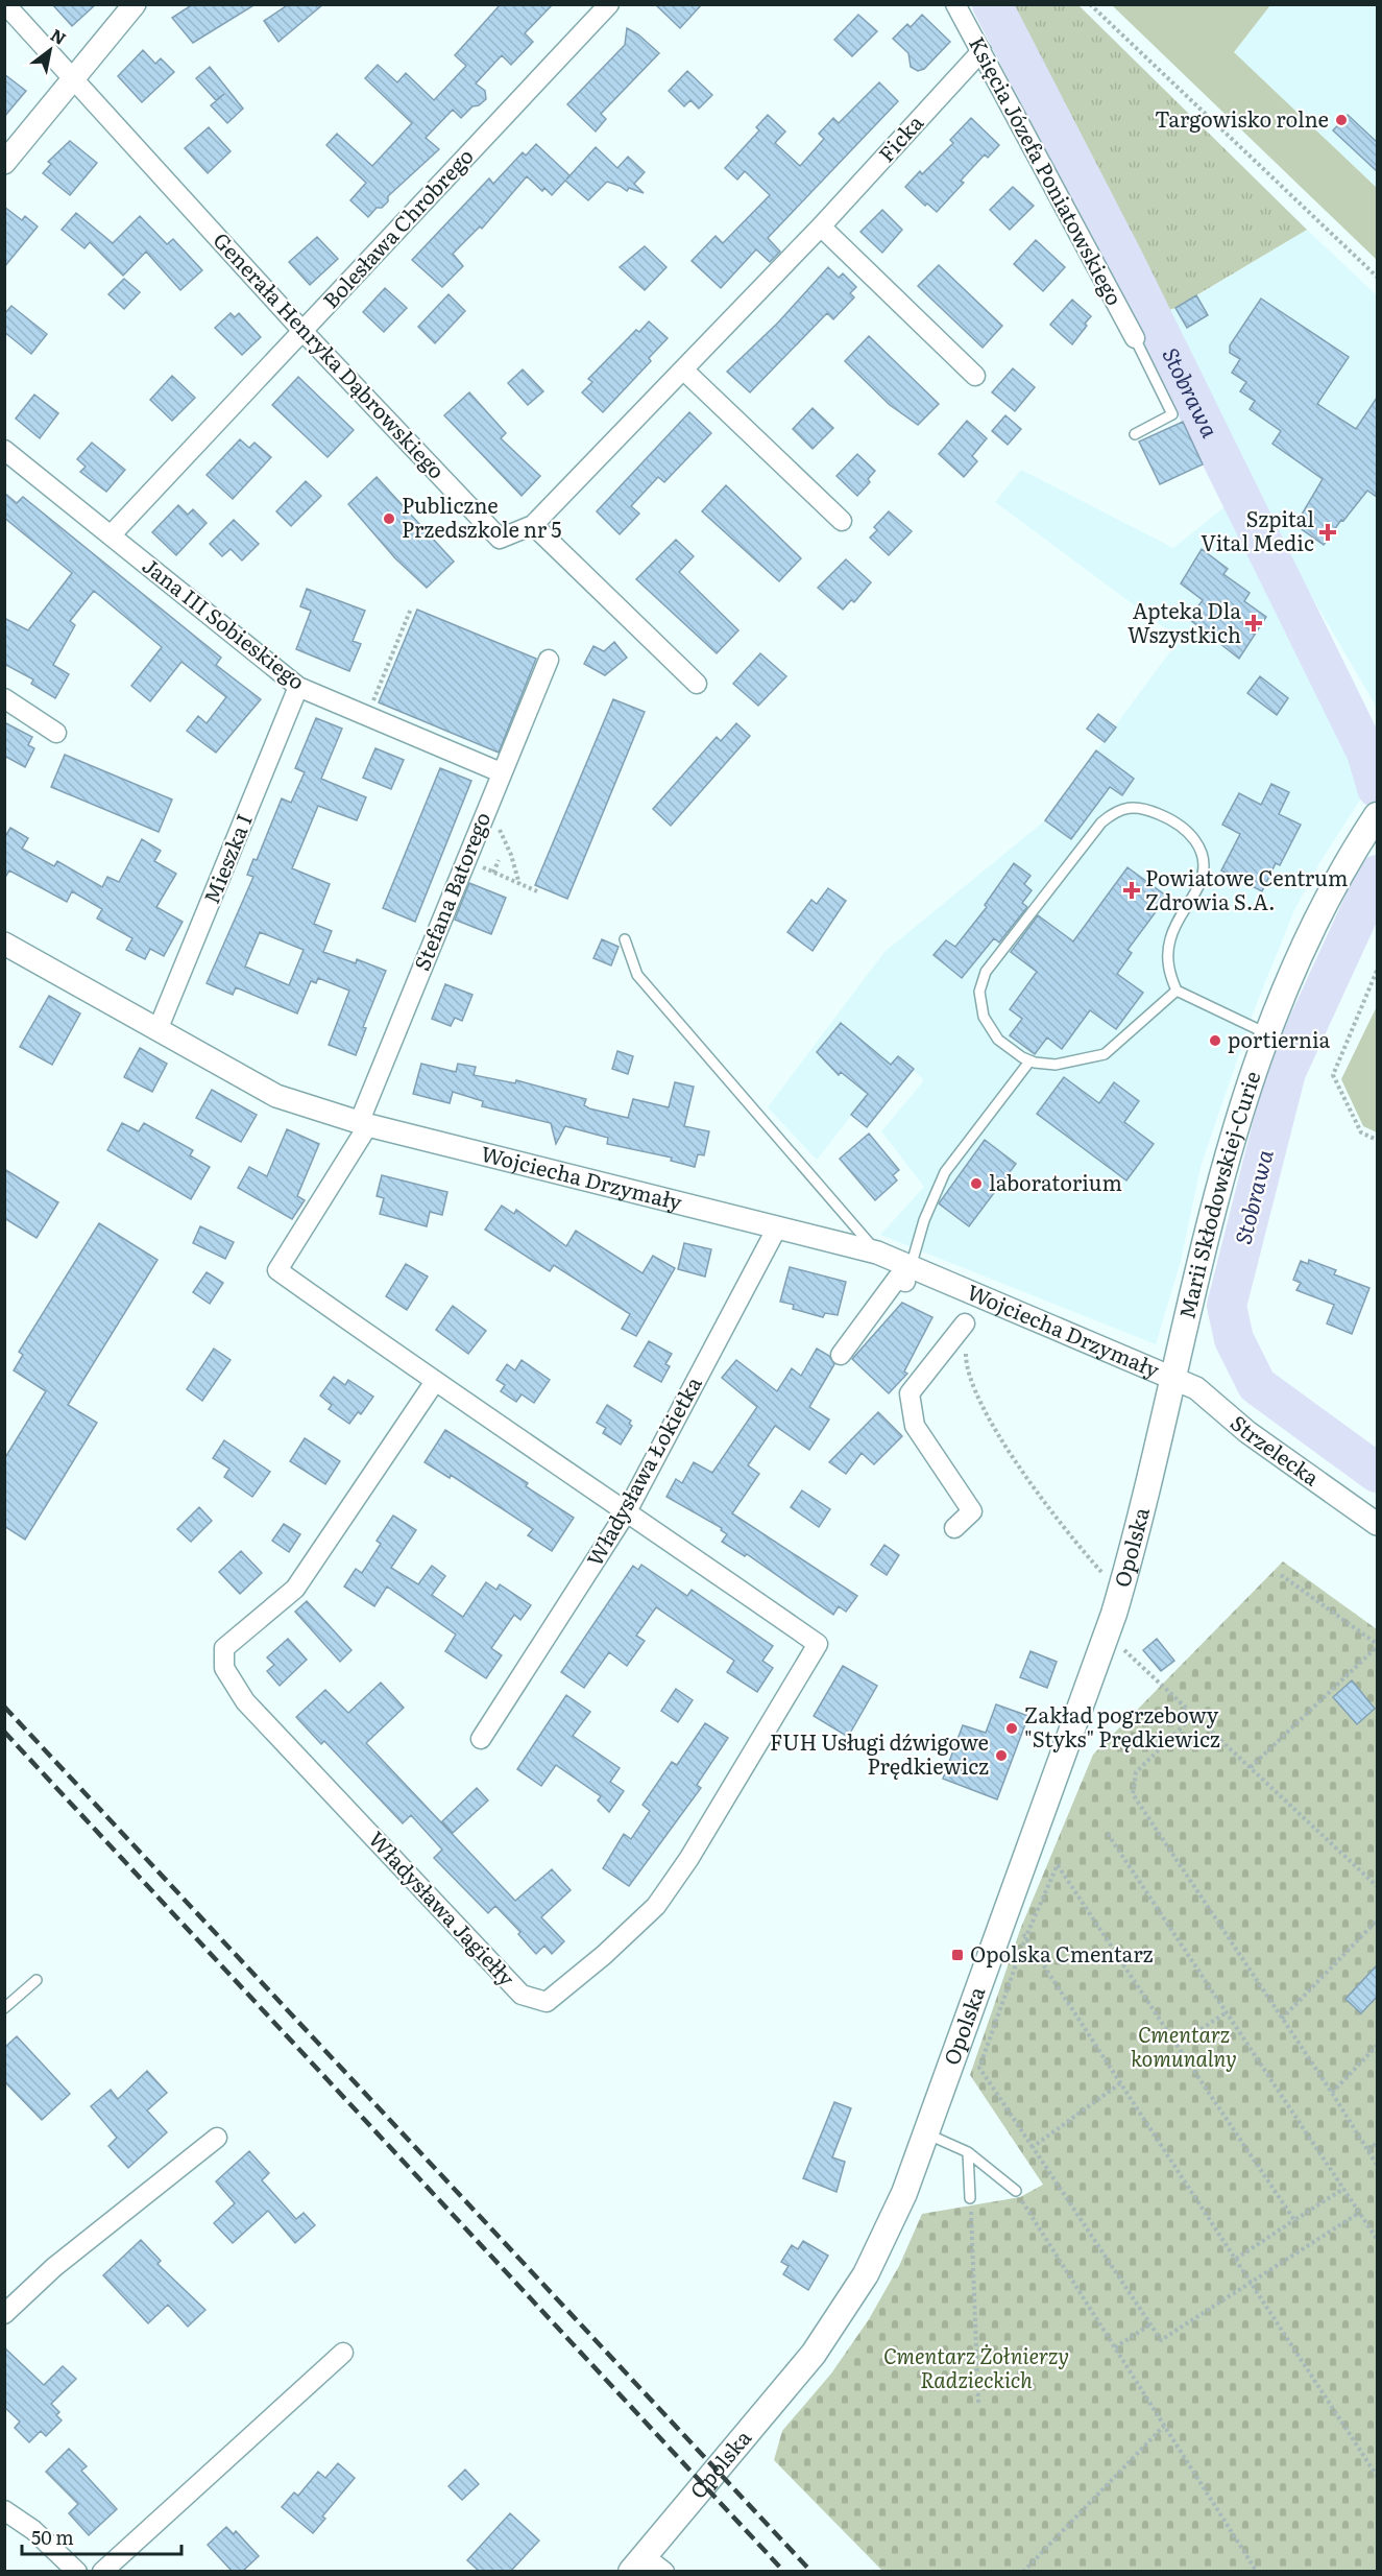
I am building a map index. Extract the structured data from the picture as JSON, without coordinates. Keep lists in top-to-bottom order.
{
  "streets": {
    "main road": ["Marii Skłodowskiej-Curie", "Opolska"],
    "street": [
      "Ficka",
      "Księcia Józefa Poniatowskiego",
      "Bolesława Chrobrego",
      "Generała Henryka Dąbrowskiego",
      "Jana III Sobieskiego",
      "Mieszka I",
      "Stefana Batorego",
      "Wojciecha Drzymały",
      "Strzelecka",
      "Władysława Łokietka",
      "Władysława Jagiełły"
    ]
  },
  "crossings": [
    ["Ficka", "Księcia Józefa Poniatowskiego"],
    ["Ficka", "Generała Henryka Dąbrowskiego"],
    ["Bolesława Chrobrego", "Generała Henryka Dąbrowskiego"],
    ["Bolesława Chrobrego", "Jana III Sobieskiego"],
    ["Jana III Sobieskiego", "Mieszka I"],
    ["Jana III Sobieskiego", "Stefana Batorego"],
    ["Mieszka I", "Wojciecha Drzymały"],
    ["Stefana Batorego", "Wojciecha Drzymały"],
    ["Stefana Batorego", "Władysława Jagiełły"],
    ["Wojciecha Drzymały", "Marii Skłodowskiej-Curie"],
    ["Wojciecha Drzymały", "Strzelecka"],
    ["Wojciecha Drzymały", "Władysława Łokietka"],
    ["Wojciecha Drzymały", "Opolska"],
    ["Wojciecha Drzymały", "Władysława Jagiełły"],
    ["Marii Skłodowskiej-Curie", "Strzelecka"],
    ["Marii Skłodowskiej-Curie", "Opolska"],
    ["Strzelecka", "Opolska"],
    ["Władysława Łokietka", "Władysława Jagiełły"]
  ],
  "water": ["Stobrawa"],
  "parks": ["Cmentarz komunalny", "Cmentarz Żołnierzy Radzieckich"],
  "places": {
    "other": [
      "Targowisko rolne",
      "Publiczne Przedszkole nr 5",
      "portiernia",
      "laboratorium",
      "Zakład pogrzebowy \"Styks\" Prędkiewicz",
      "FUH Usługi dźwigowe Prędkiewicz"
    ],
    "health": ["Szpital Vital Medic", "Apteka Dla Wszystkich", "Powiatowe Centrum Zdrowia S.A."],
    "transit": ["Opolska Cmentarz"]
  },
  "scale_bar": "50 m",
  "north": "top right"
}
